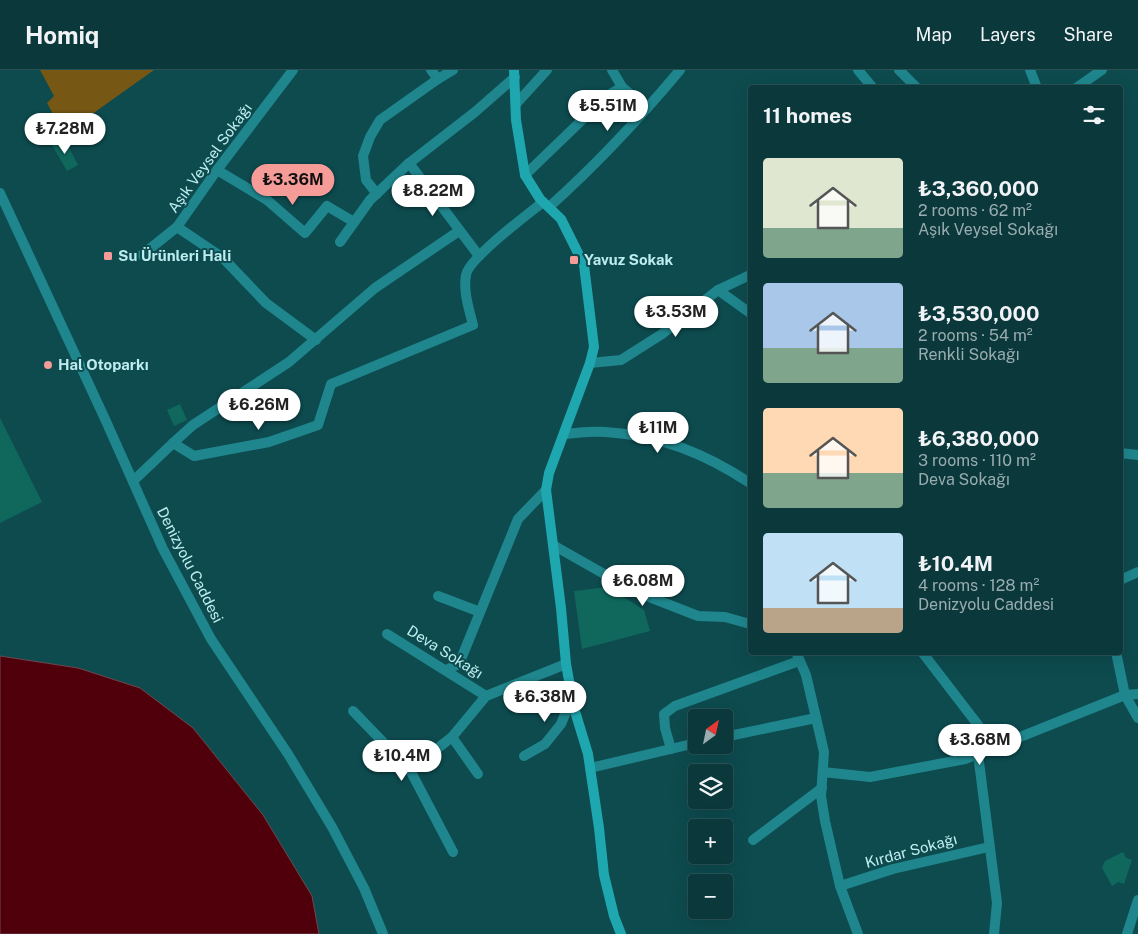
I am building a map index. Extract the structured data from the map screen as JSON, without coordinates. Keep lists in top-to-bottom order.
{
  "streets": {
    "street": [
      "Aşık Veysel Sokağı",
      "Denizyolu Caddesi",
      "Deva Sokağı",
      "Kırdar Sokağı"
    ]
  },
  "places": {
    "transit": ["Su Ürünleri Hali", "Yavuz Sokak"],
    "other": ["Hal Otoparkı"]
  },
  "north": "top right",
  "page": {
    "header": "Homiq",
    "nav": ["Map", "Layers", "Share"],
    "heading": "11 homes",
    "price": [
      "₺5.51M",
      "₺7.28M",
      "₺3.36M",
      "₺8.22M",
      "₺3.53M",
      "₺6.26M",
      "₺11M",
      "₺6.08M",
      "₺6.38M",
      "₺3.68M",
      "₺10.4M"
    ],
    "list": [
      {
        "name": "₺3,360,000",
        "note": "2 rooms · 62 m² · Aşık Veysel Sokağı"
      },
      {
        "name": "₺3,530,000",
        "note": "2 rooms · 54 m² · Renkli Sokağı"
      },
      {
        "name": "₺6,380,000",
        "note": "3 rooms · 110 m² · Deva Sokağı"
      },
      {
        "name": "₺10.4M",
        "note": "4 rooms · 128 m² · Denizyolu Caddesi"
      }
    ],
    "map_buttons": ["+", "−"]
  }
}
